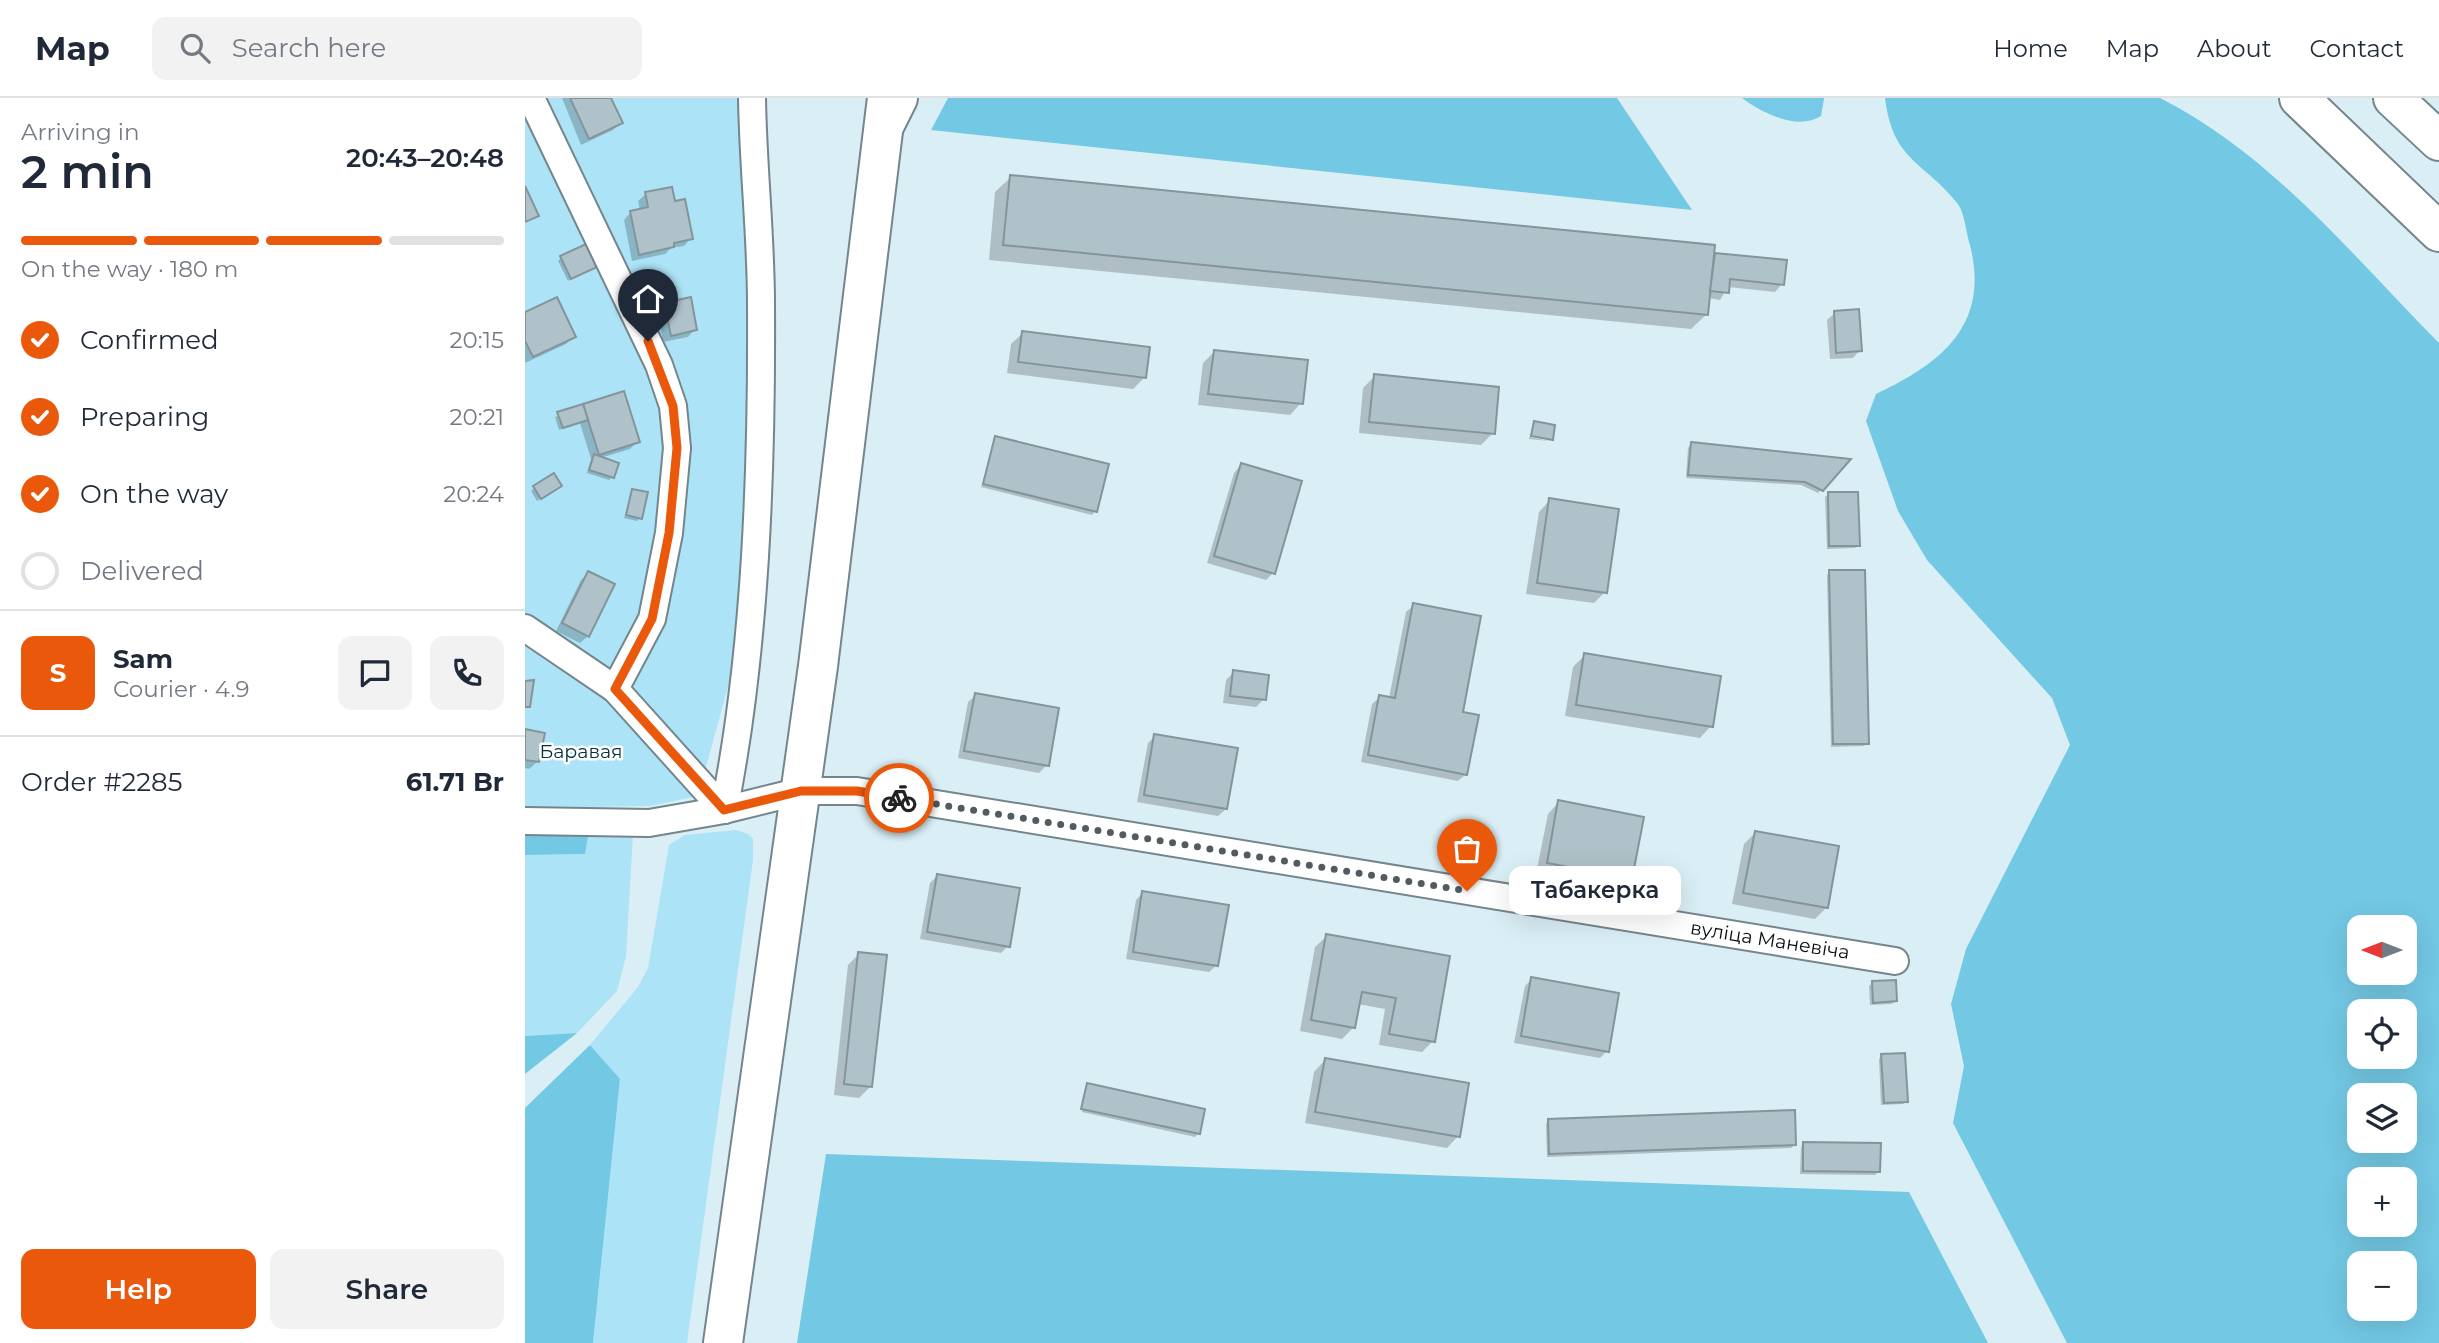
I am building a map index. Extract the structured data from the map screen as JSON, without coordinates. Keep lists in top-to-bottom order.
{
  "streets": {
    "street": ["вуліца Маневіча"]
  },
  "parks": ["Баравая"],
  "places": ["Табакерка"],
  "north": "left",
  "page": {
    "header": "Map",
    "search": "Search here",
    "nav": [
      "Home",
      "Map",
      "About",
      "Contact"
    ],
    "heading": ["2 min", "Arriving in", "20:43–20:48"],
    "panel": [
      "Sam",
      "Courier · 4.9",
      "Order #2285",
      "61.71 Br"
    ],
    "bar": "On the way · 180 m",
    "list": [
      ["Confirmed", "20:15"],
      ["Preparing", "20:21"],
      ["On the way", "20:24"],
      "Delivered"
    ],
    "round": "S",
    "bubble": "Табакерка",
    "map_buttons": ["+", "−"],
    "buttons": ["Help", "Share"]
  }
}
